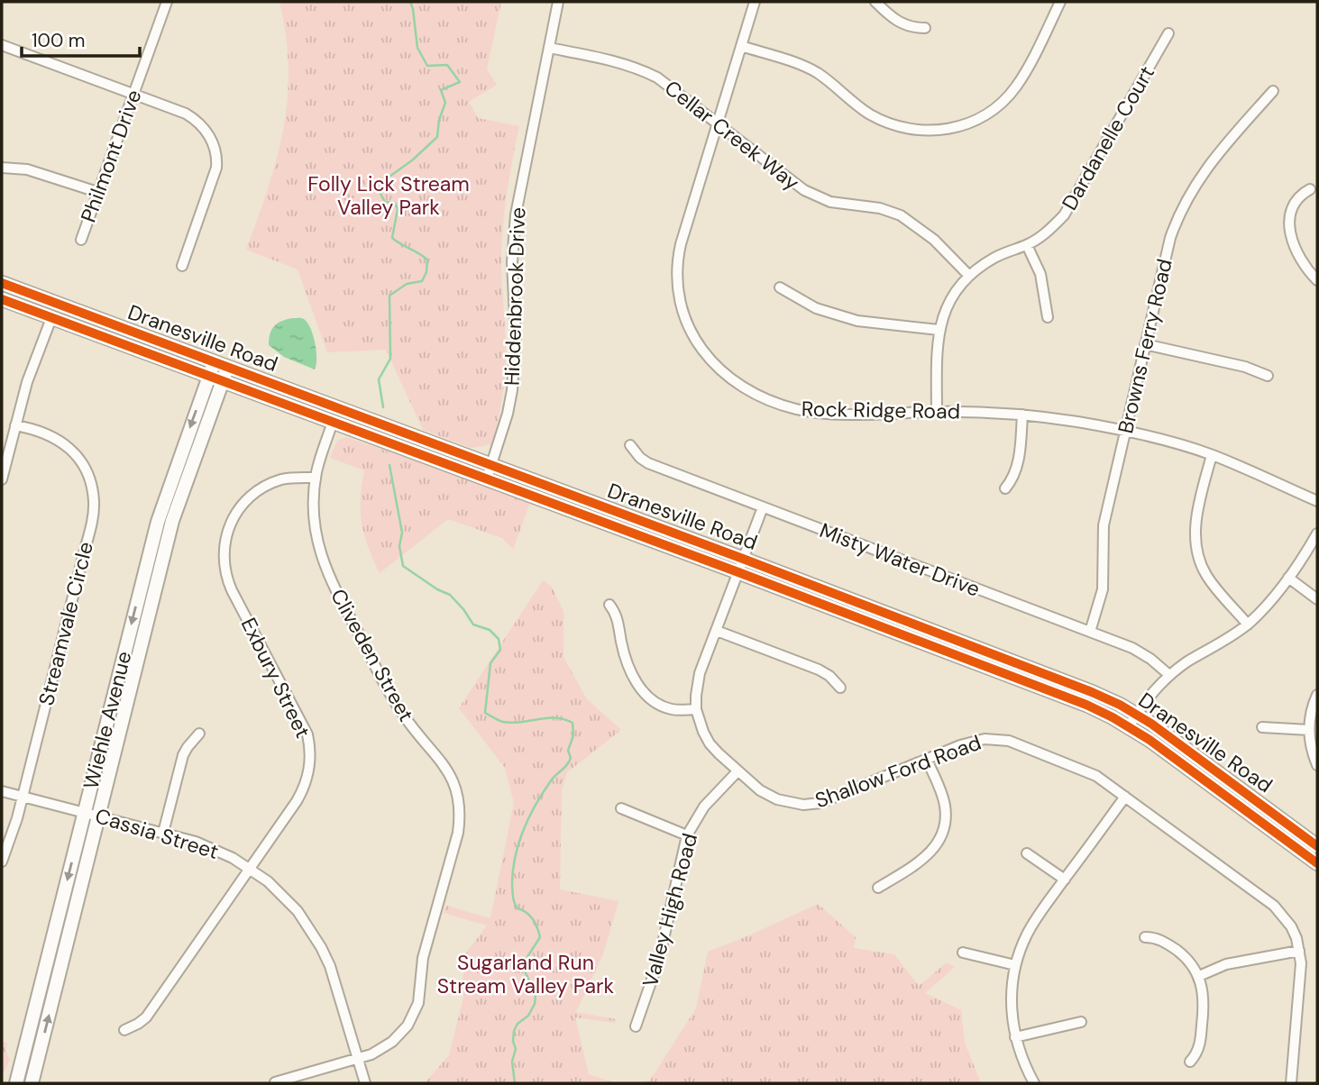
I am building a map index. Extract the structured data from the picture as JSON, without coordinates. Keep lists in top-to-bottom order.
{
  "streets": {
    "main road": ["Dranesville Road", "Wiehle Avenue"],
    "street": [
      "Cellar Creek Way",
      "Dardanelle Court",
      "Philmont Drive",
      "Hiddenbrook Drive",
      "Browns Ferry Road",
      "Rock Ridge Road",
      "Misty Water Drive",
      "Streamvale Circle",
      "Cliveden Street",
      "Exbury Street",
      "Shallow Ford Road",
      "Cassia Street",
      "Valley High Road"
    ]
  },
  "crossings": [
    ["Cellar Creek Way", "Dardanelle Court"],
    ["Cellar Creek Way", "Hiddenbrook Drive"],
    ["Cellar Creek Way", "Rock Ridge Road"],
    ["Dardanelle Court", "Rock Ridge Road"],
    ["Hiddenbrook Drive", "Dranesville Road"],
    ["Dranesville Road", "Cliveden Street"],
    ["Dranesville Road", "Wiehle Avenue"],
    ["Dranesville Road", "Shallow Ford Road"],
    ["Browns Ferry Road", "Rock Ridge Road"],
    ["Browns Ferry Road", "Misty Water Drive"],
    ["Misty Water Drive", "Shallow Ford Road"],
    ["Streamvale Circle", "Cassia Street"],
    ["Cliveden Street", "Exbury Street"],
    ["Cliveden Street", "Cassia Street"],
    ["Exbury Street", "Cassia Street"],
    ["Wiehle Avenue", "Cassia Street"],
    ["Shallow Ford Road", "Valley High Road"]
  ],
  "parks": ["Folly Lick Stream Valley Park", "Sugarland Run Stream Valley Park"],
  "scale_bar": "100 m"
}
